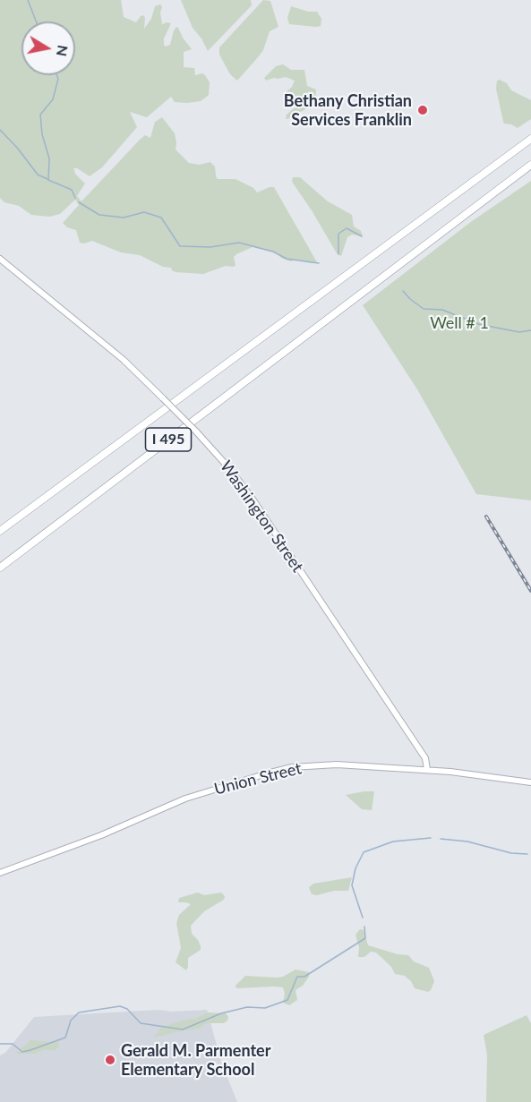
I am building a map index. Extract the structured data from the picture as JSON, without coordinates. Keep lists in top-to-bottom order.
{
  "streets": {
    "highway": ["I 495"],
    "main road": ["Washington Street", "Union Street"]
  },
  "crossings": [
    ["Washington Street", "Union Street"]
  ],
  "parks": ["Well # 1"],
  "places": ["Bethany Christian Services Franklin", "Gerald M. Parmenter Elementary School"],
  "north": "right"
}
